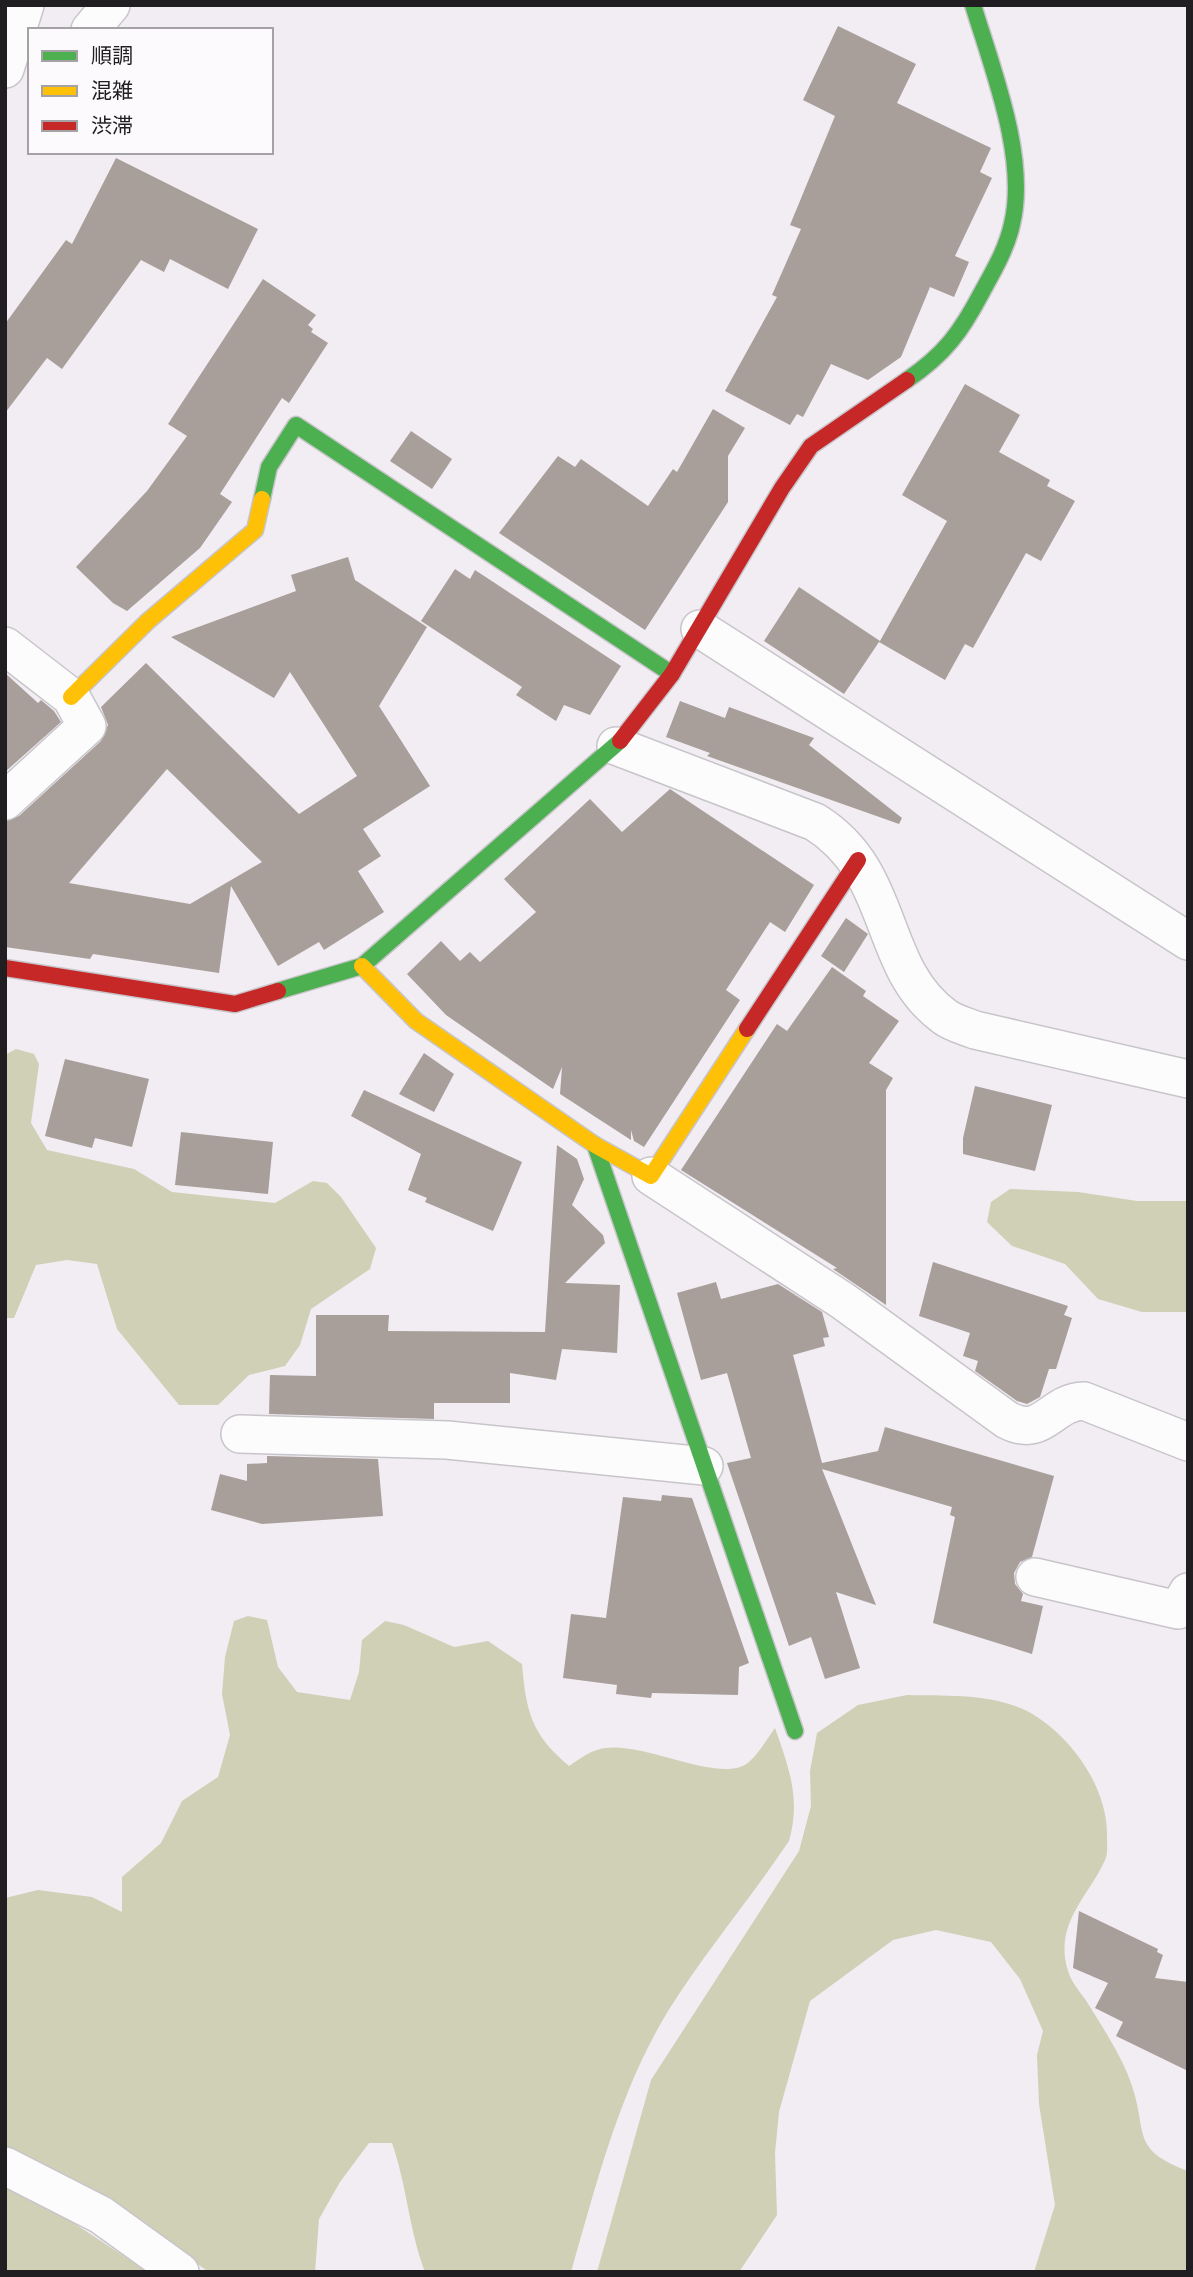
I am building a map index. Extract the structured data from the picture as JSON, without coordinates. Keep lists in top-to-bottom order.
{
  "legend": ["順調", "混雑", "渋滞"]
}
